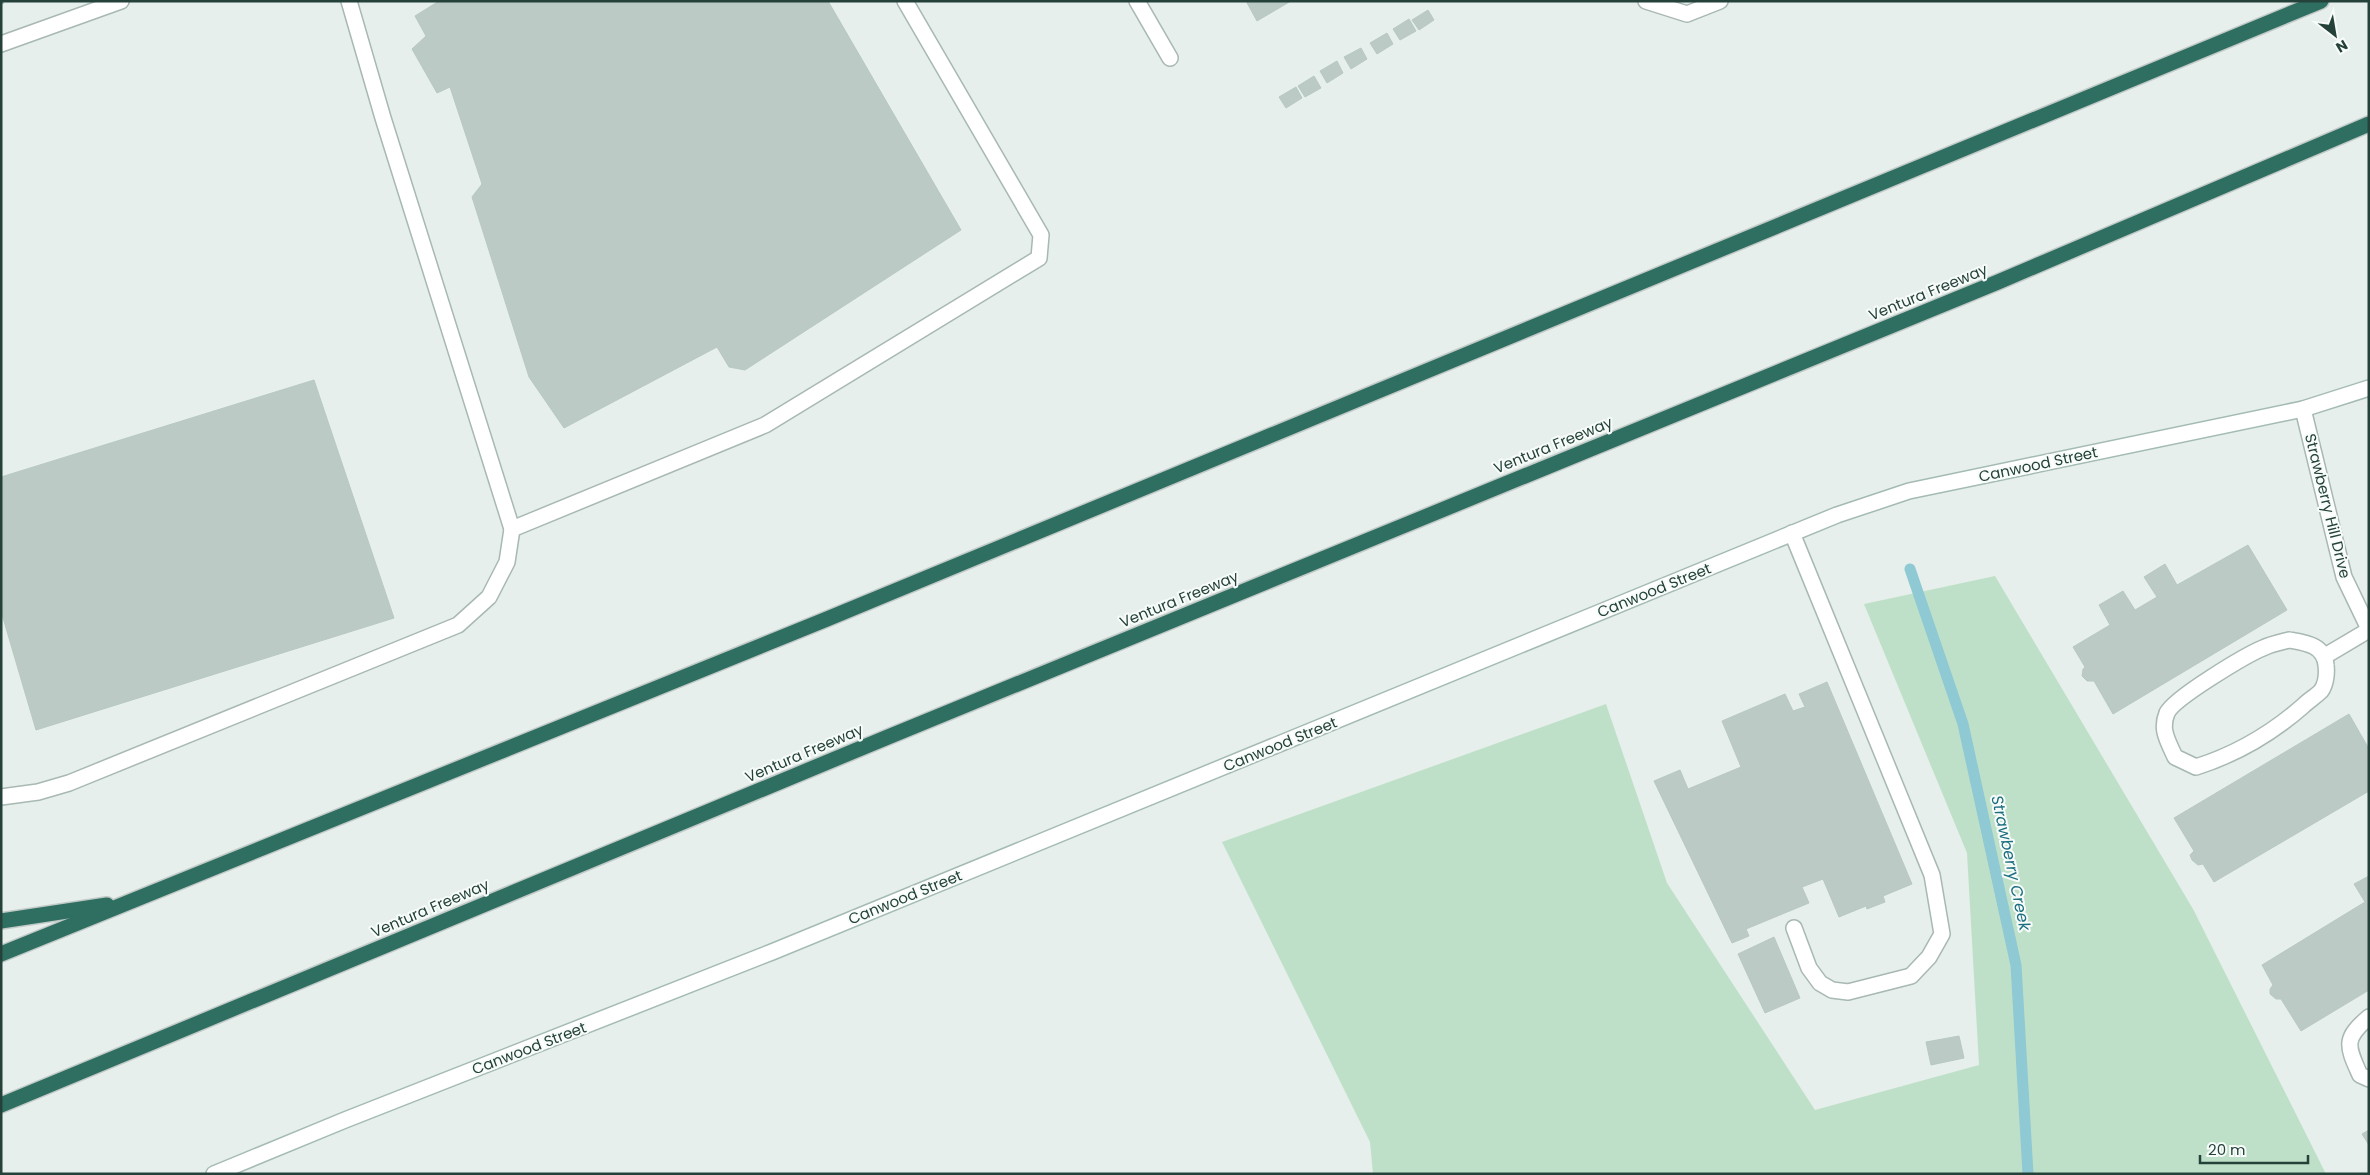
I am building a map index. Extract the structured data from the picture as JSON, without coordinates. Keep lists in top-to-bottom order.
{
  "streets": {
    "highway": ["Ventura Freeway"],
    "street": ["Canwood Street", "Strawberry Hill Drive"]
  },
  "crossings": [
    ["Canwood Street", "Strawberry Hill Drive"]
  ],
  "water": ["Strawberry Creek"],
  "scale_bar": "20 m",
  "north": "bottom right"
}
